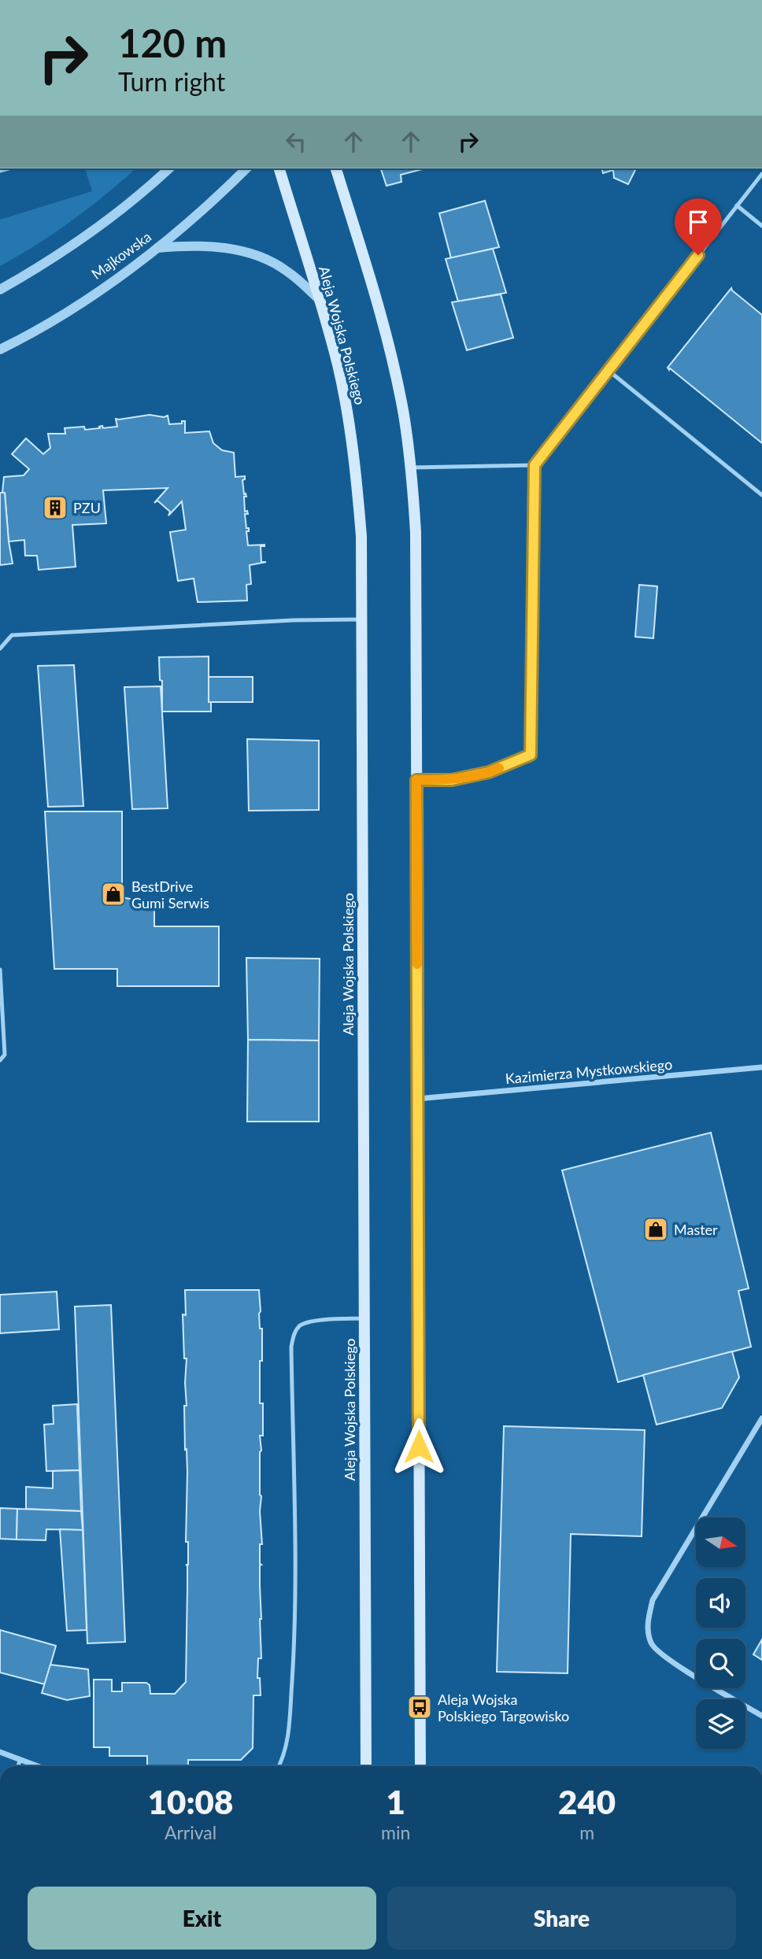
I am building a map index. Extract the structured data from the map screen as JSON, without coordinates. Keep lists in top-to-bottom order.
{
  "streets": {
    "main road": ["Aleja Wojska Polskiego"],
    "street": ["Majkowska", "Kazimierza Mystkowskiego"]
  },
  "places": {
    "building": ["PZU"],
    "shop": ["BestDrive Gumi Serwis", "Master"],
    "bus stop": ["Aleja Wojska Polskiego Targowisko"]
  },
  "north": "right",
  "page": {
    "turn": ["120 m", "Turn right"],
    "eta": [
      "10:08",
      "Arrival",
      "1",
      "min",
      "240",
      "m"
    ],
    "buttons": ["Exit", "Share"]
  }
}
